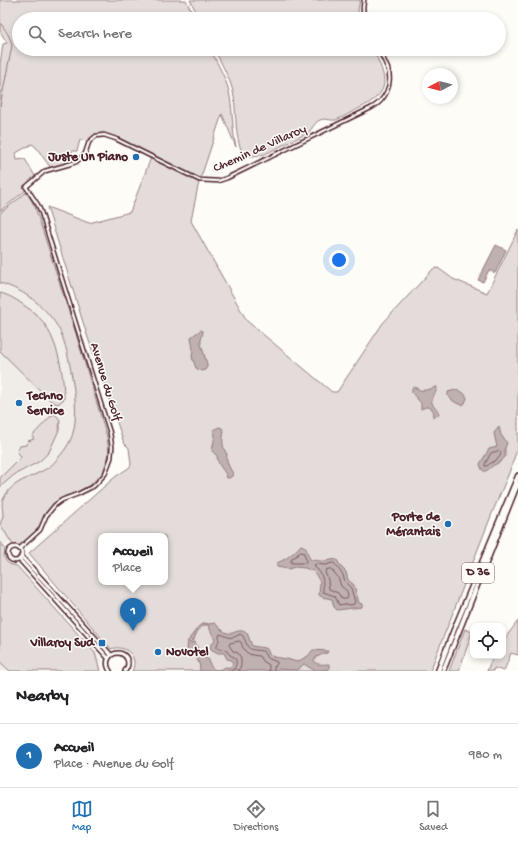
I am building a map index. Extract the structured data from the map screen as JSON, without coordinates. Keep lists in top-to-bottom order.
{
  "streets": {
    "main road": ["D 36"],
    "street": ["Chemin de Villaroy", "Avenue du Golf"]
  },
  "crossings": [
    ["Chemin de Villaroy", "Avenue du Golf"]
  ],
  "places": {
    "other": [
      "Juste Un Piano",
      "Techno Service",
      "Porte de Mérantais",
      "Novotel"
    ],
    "transit": ["Villaroy Sud"]
  },
  "north": "left",
  "page": {
    "search": "Search here",
    "popup": ["Accueil", "Place"],
    "pins": "1",
    "heading": "Nearby",
    "list": [
      {
        "mark": "1",
        "name": "Accueil",
        "note": "Place · Avenue du Golf",
        "value": "980 m"
      }
    ],
    "nav": ["Map", "Directions", "Saved"]
  }
}
